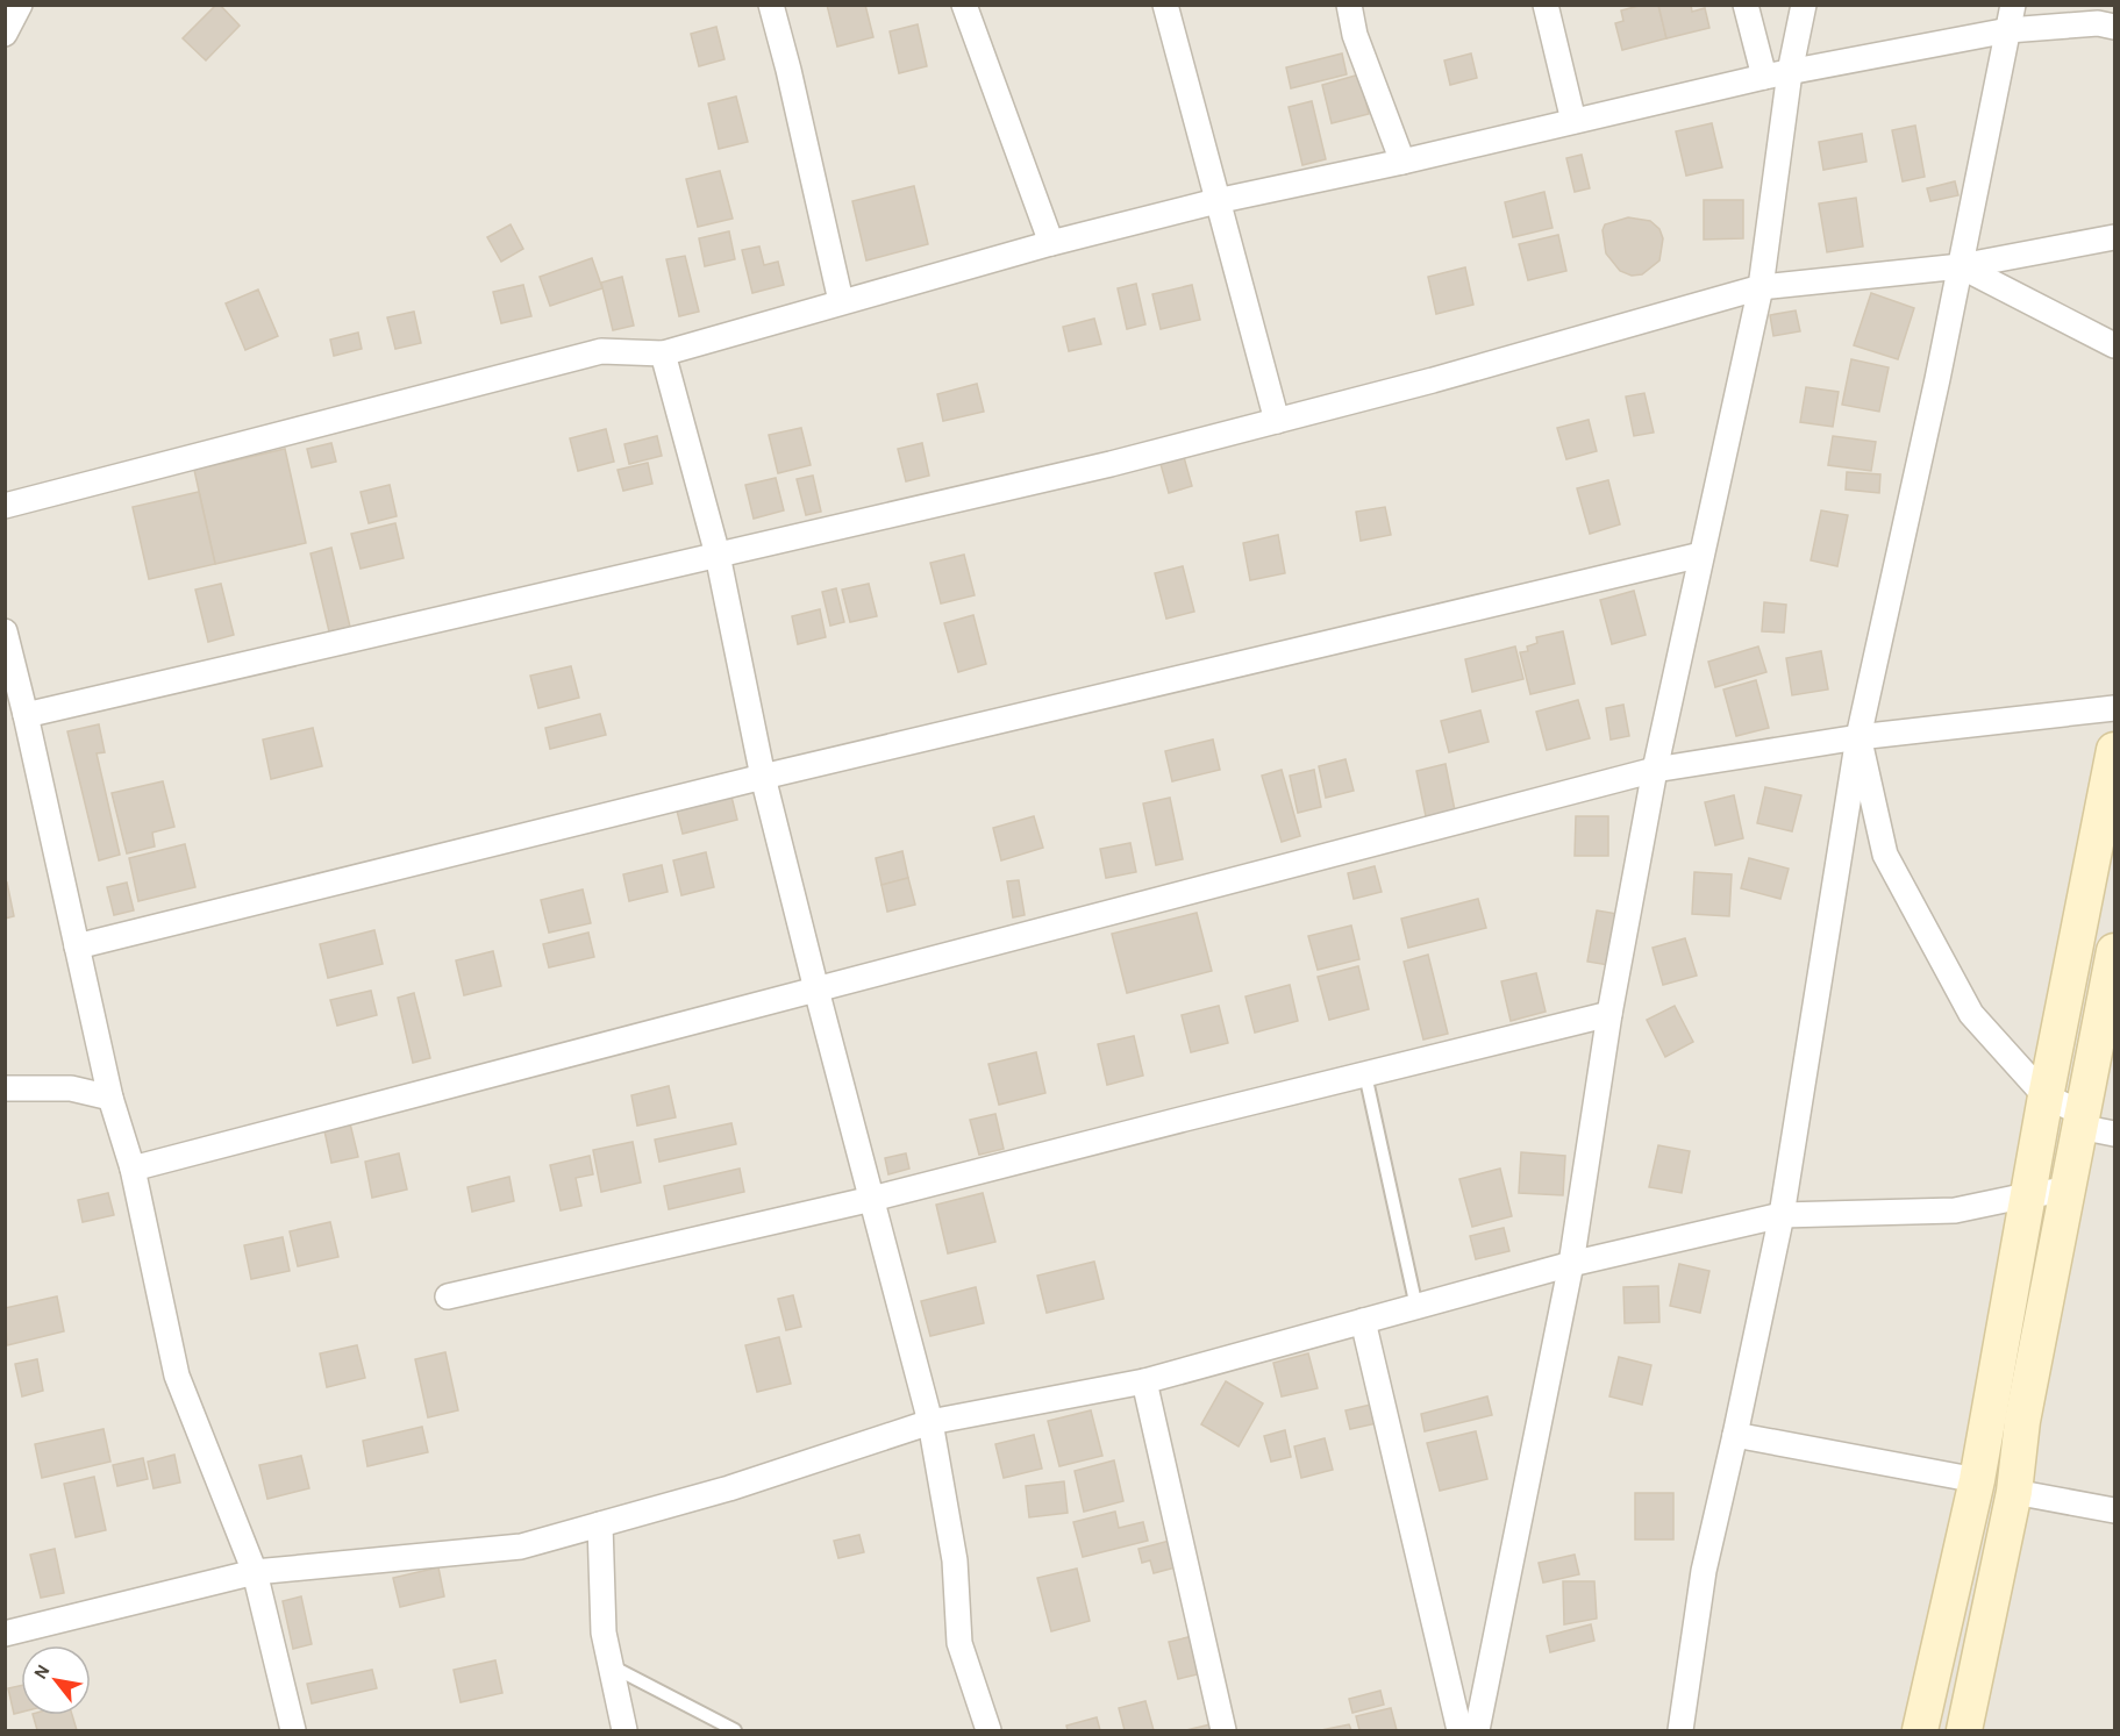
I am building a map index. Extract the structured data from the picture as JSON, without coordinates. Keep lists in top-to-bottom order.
{
  "north": "top left"
}
